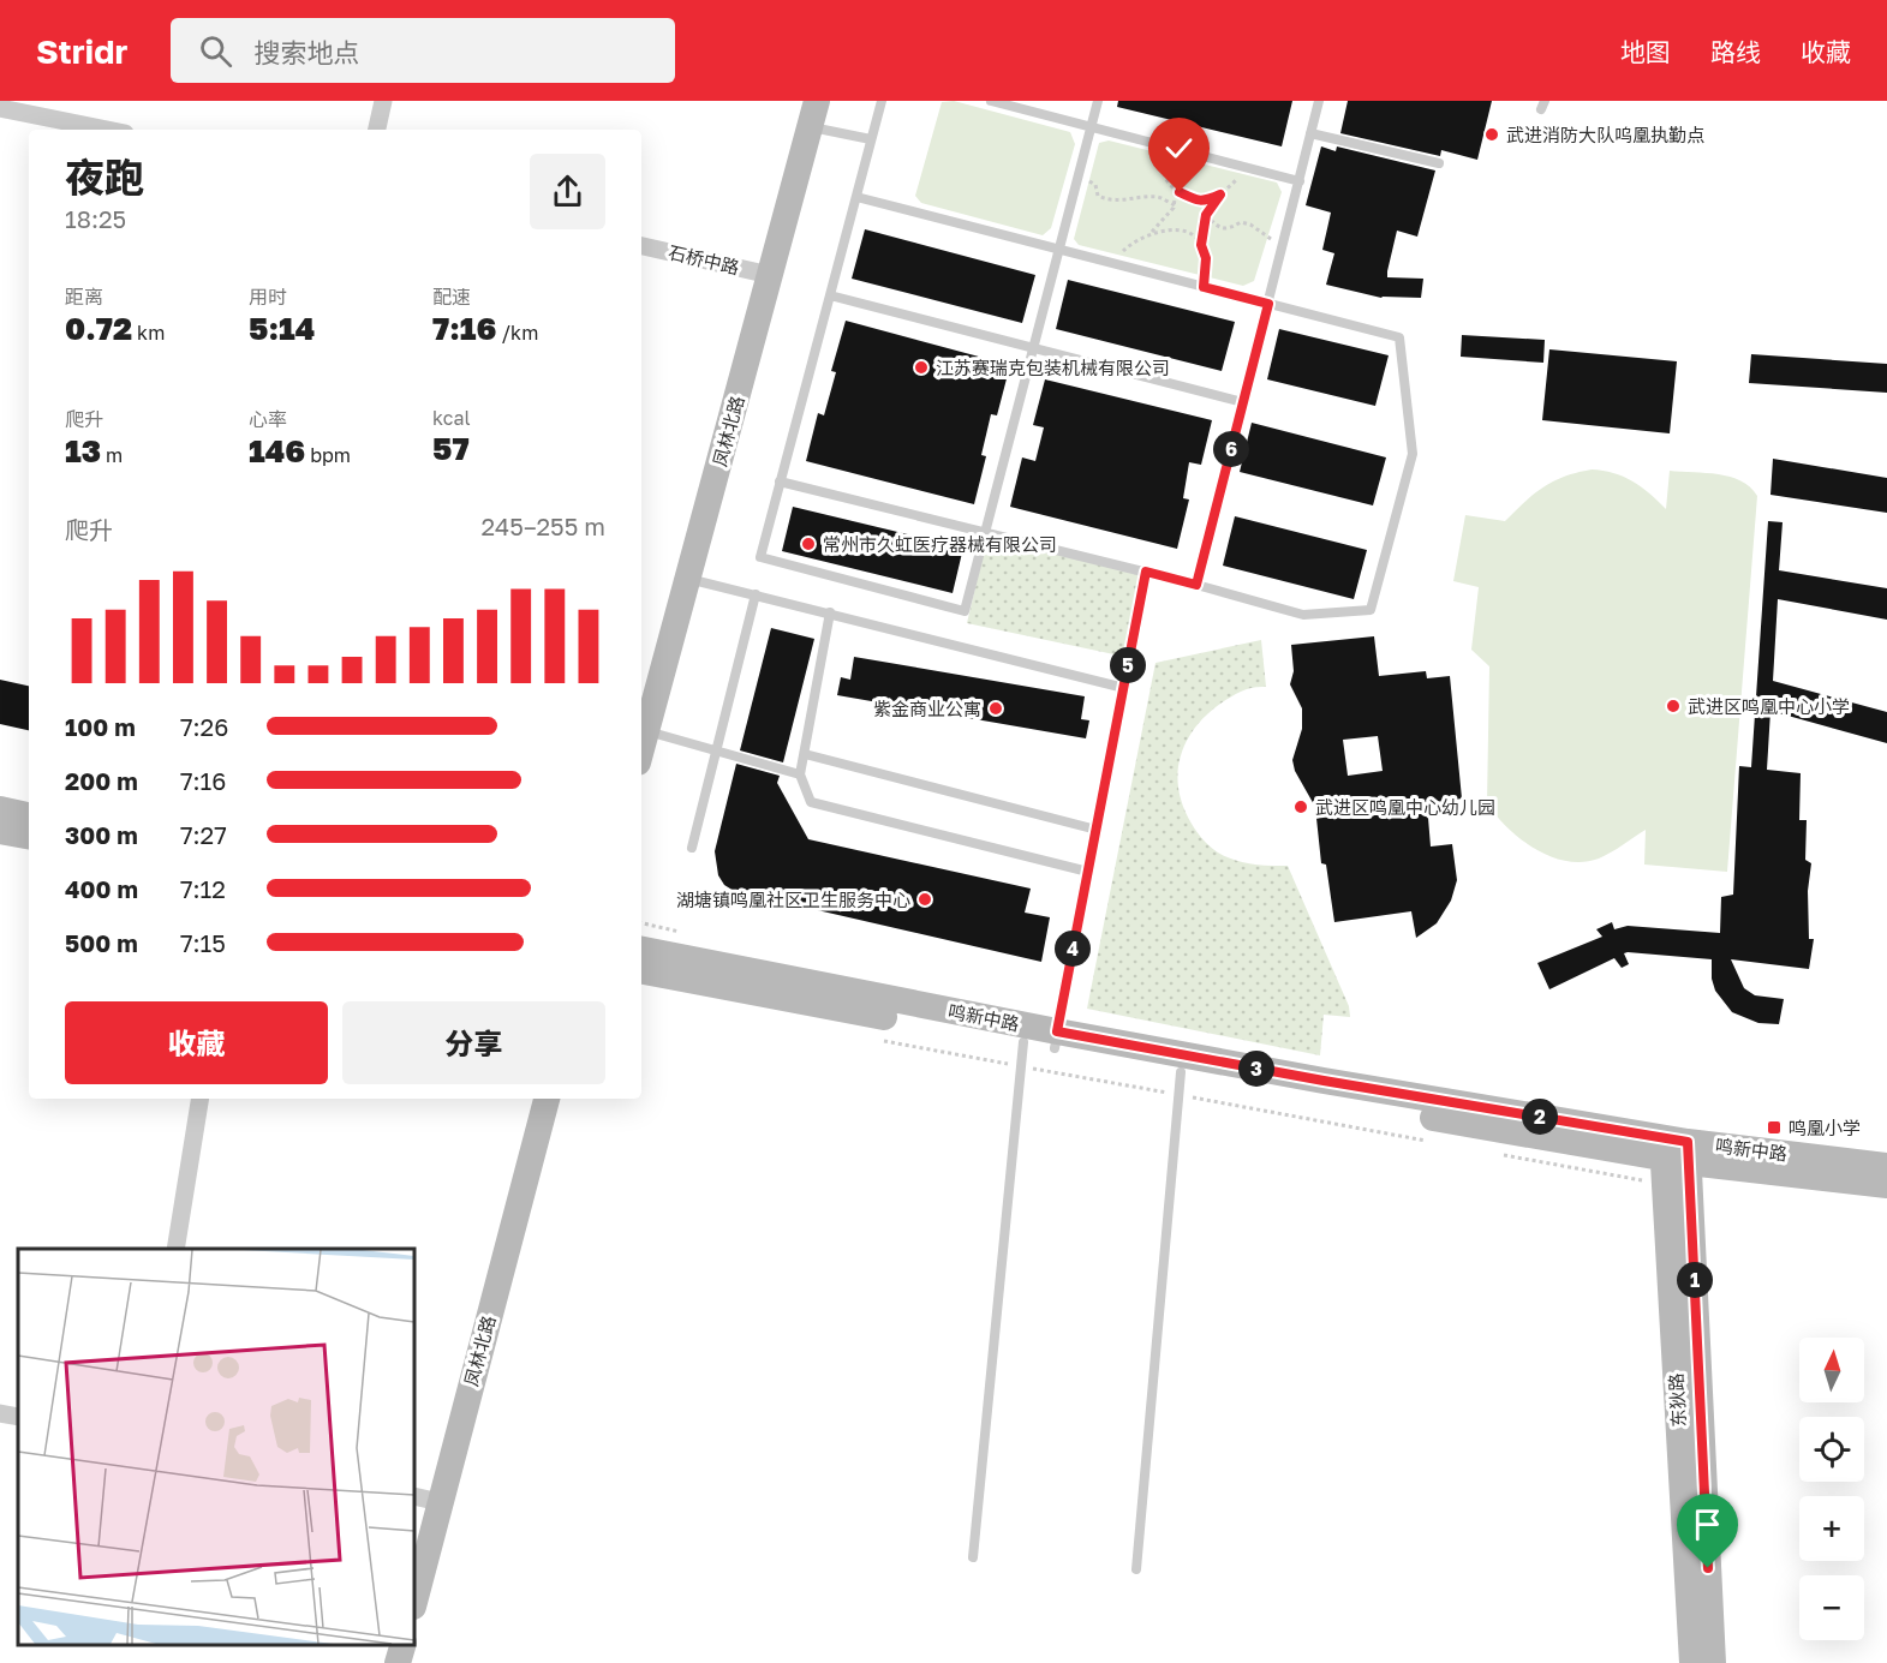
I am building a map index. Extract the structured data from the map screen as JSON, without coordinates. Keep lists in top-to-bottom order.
{
  "streets": {
    "main road": ["凤林北路", "鸣新中路", "东狄路"],
    "street": ["石桥中路"]
  },
  "crossings": [
    ["石桥中路", "凤林北路"],
    ["鸣新中路", "东狄路"]
  ],
  "places": {
    "other": [
      "武进消防大队呜凰执勤点",
      "江苏赛瑞克包装机械有限公司",
      "常州市久虹医疗器械有限公司",
      "武进区鸣凰中心小学",
      "紫金商业公寓",
      "武进区鸣凰中心幼儿园",
      "湖塘镇鸣凰社区卫生服务中心"
    ],
    "transit": ["鸣凰小学"]
  },
  "north": "top",
  "page": {
    "header": "Stridr",
    "search": "搜索地点",
    "nav": ["地图", "路线", "收藏"],
    "heading": ["夜跑", "18:25"],
    "stats": [
      ["距离", "0.72 km"],
      ["用时", "5:14"],
      ["配速", "7:16 /km"],
      ["爬升", "13 m"],
      ["心率", "146 bpm"],
      ["kcal", "57"]
    ],
    "pins": [
      "6",
      "5",
      "4",
      "3",
      "2",
      "1"
    ],
    "chart": ["爬升", "245–255 m"],
    "list": [
      {
        "name": "100 m",
        "note": "7:26"
      },
      {
        "name": "200 m",
        "note": "7:16"
      },
      {
        "name": "300 m",
        "note": "7:27"
      },
      {
        "name": "400 m",
        "note": "7:12"
      },
      {
        "name": "500 m",
        "note": "7:15"
      }
    ],
    "buttons": ["收藏", "分享"],
    "map_buttons": ["+", "−"]
  }
}
